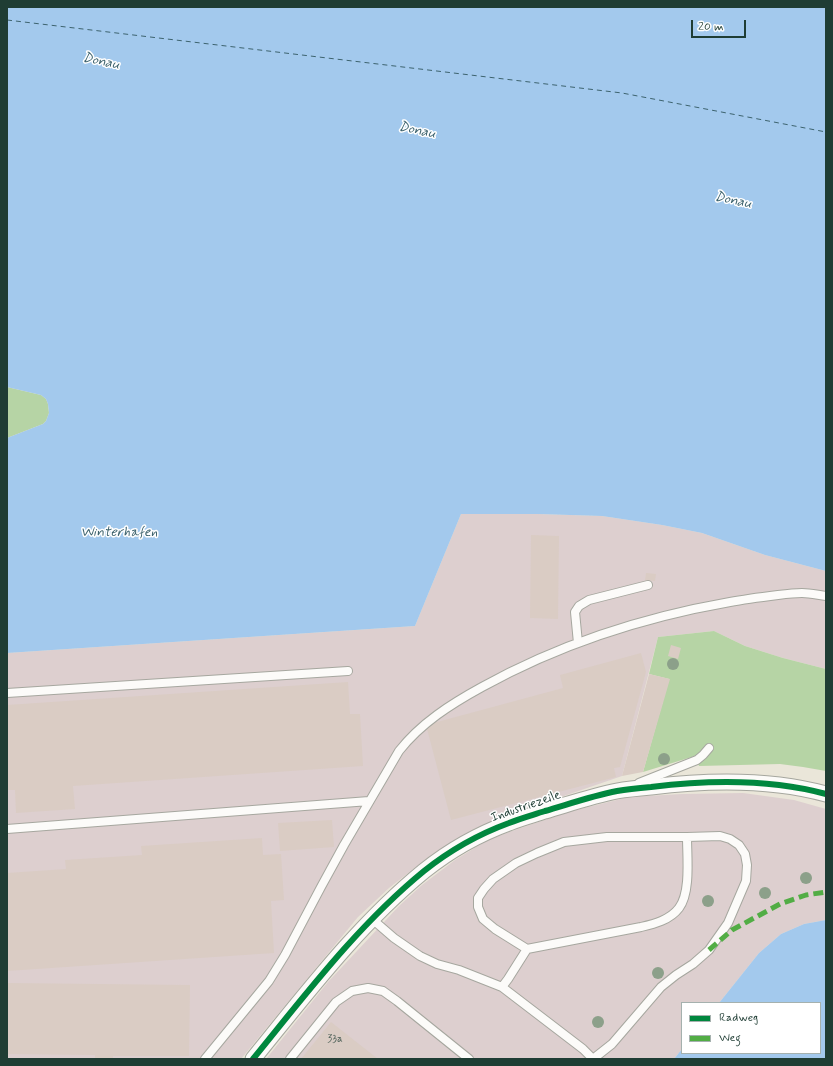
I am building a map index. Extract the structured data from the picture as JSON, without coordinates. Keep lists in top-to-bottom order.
{
  "streets": {
    "street": ["Industriezeile"]
  },
  "water": ["Donau", "Winterhafen"],
  "house_numbers": ["33a"],
  "legend": ["Radweg", "Weg"],
  "scale_bar": "20 m"
}
